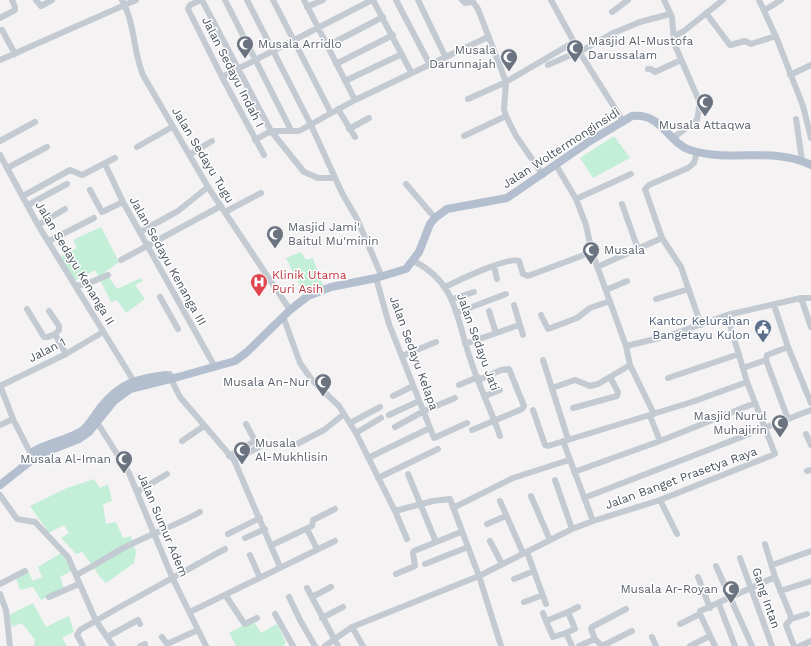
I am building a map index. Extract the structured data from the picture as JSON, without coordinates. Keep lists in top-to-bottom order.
{
  "streets": {
    "main road": ["Jalan Woltermonginsidi"],
    "street": [
      "Jalan Sedayu Indah I",
      "Jalan Sedayu Tugu",
      "Jalan Sedayu Kenanga III",
      "Jalan Sedayu Kenanga II",
      "Jalan Sedayu Jati",
      "Jalan 1",
      "Jalan Sedayu Kelapa",
      "Jalan Banget Prasetya Raya",
      "Jalan Sumur Adem",
      "Gang Intan"
    ]
  },
  "crossings": [
    ["Jalan Sedayu Kenanga II", "Jalan 1"]
  ],
  "places": {
    "mosque": [
      "Musala Arridlo",
      "Masjid Al-Mustofa Darussalam",
      "Musala Darunnajah",
      "Musala Attaqwa",
      "Masjid Jami' Baitul Mu'minin",
      "Musala",
      "Musala An-Nur",
      "Masjid Nurul Muhajirin",
      "Musala Al-Mukhlisin",
      "Musala Al-Iman",
      "Musala Ar-Royan"
    ],
    "hospital": ["Klinik Utama Puri Asih"],
    "public building": ["Kantor Kelurahan Bangetayu Kulon"]
  }
}
